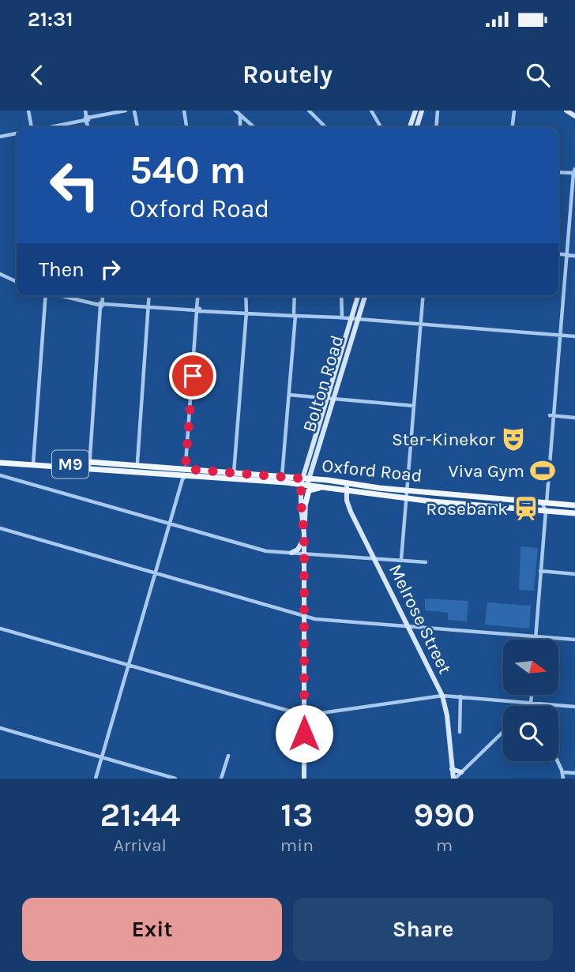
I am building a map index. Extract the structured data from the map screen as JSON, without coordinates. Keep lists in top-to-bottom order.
{
  "streets": {
    "main road": [
      "Bolton Road",
      "M9",
      "Oxford Road",
      "Melrose Street"
    ]
  },
  "crossings": [
    ["Bolton Road", "Oxford Road"],
    ["Oxford Road", "Melrose Street"]
  ],
  "places": {
    "theatre": ["Ster-Kinekor"],
    "sports": ["Viva Gym"],
    "station": ["Rosebank"]
  },
  "north": "right",
  "page": {
    "status": "21:31",
    "header": "Routely",
    "turn": ["540 m", "Oxford Road"],
    "then": "Then",
    "eta": [
      "21:44",
      "Arrival",
      "13",
      "min",
      "990",
      "m"
    ],
    "buttons": ["Exit", "Share"]
  }
}
